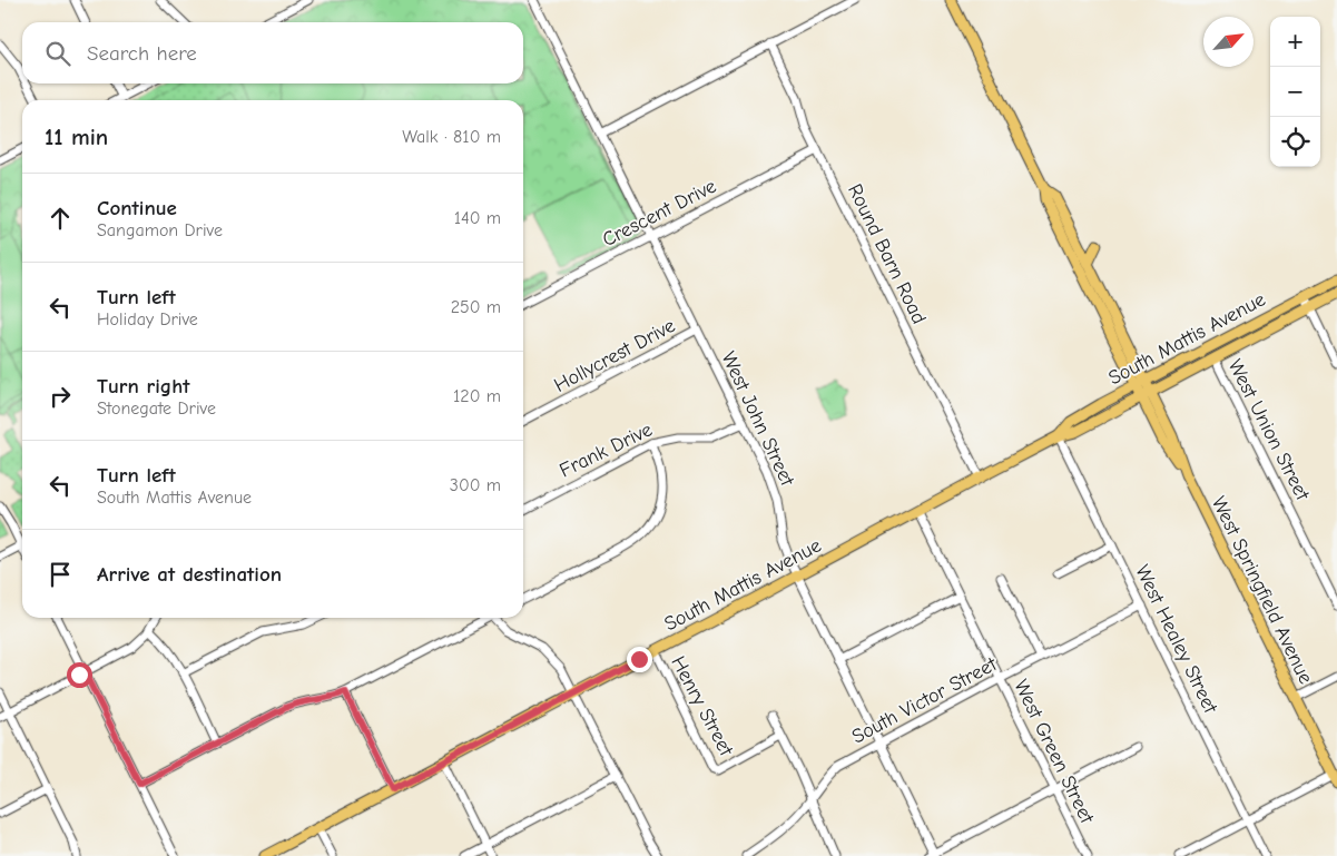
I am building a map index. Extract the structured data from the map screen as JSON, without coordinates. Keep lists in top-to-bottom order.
{
  "streets": {
    "main road": ["South Mattis Avenue", "West Springfield Avenue"],
    "street": [
      "Crescent Drive",
      "Round Barn Road",
      "Hollycrest Drive",
      "West John Street",
      "West Union Street",
      "Frank Drive",
      "West Healey Street",
      "South Victor Street",
      "Henry Street",
      "West Green Street"
    ]
  },
  "crossings": [
    ["Crescent Drive", "Round Barn Road"],
    ["Crescent Drive", "West John Street"],
    ["Round Barn Road", "South Mattis Avenue"],
    ["South Mattis Avenue", "West John Street"],
    ["South Mattis Avenue", "West Union Street"],
    ["South Mattis Avenue", "West Springfield Avenue"],
    ["South Mattis Avenue", "West Healey Street"],
    ["South Mattis Avenue", "Henry Street"],
    ["South Mattis Avenue", "West Green Street"],
    ["Hollycrest Drive", "West John Street"],
    ["West John Street", "Frank Drive"],
    ["West John Street", "South Victor Street"],
    ["West Healey Street", "South Victor Street"],
    ["South Victor Street", "West Green Street"]
  ],
  "north": "top right",
  "page": {
    "map_buttons": ["+", "−"],
    "search": "Search here",
    "heading": ["11 min", "Walk · 810 m"],
    "list": [
      ["Continue", "Sangamon Drive", "140 m"],
      ["Turn left", "Holiday Drive", "250 m"],
      ["Turn right", "Stonegate Drive", "120 m"],
      ["Turn left", "South Mattis Avenue", "300 m"],
      "Arrive at destination"
    ]
  }
}
